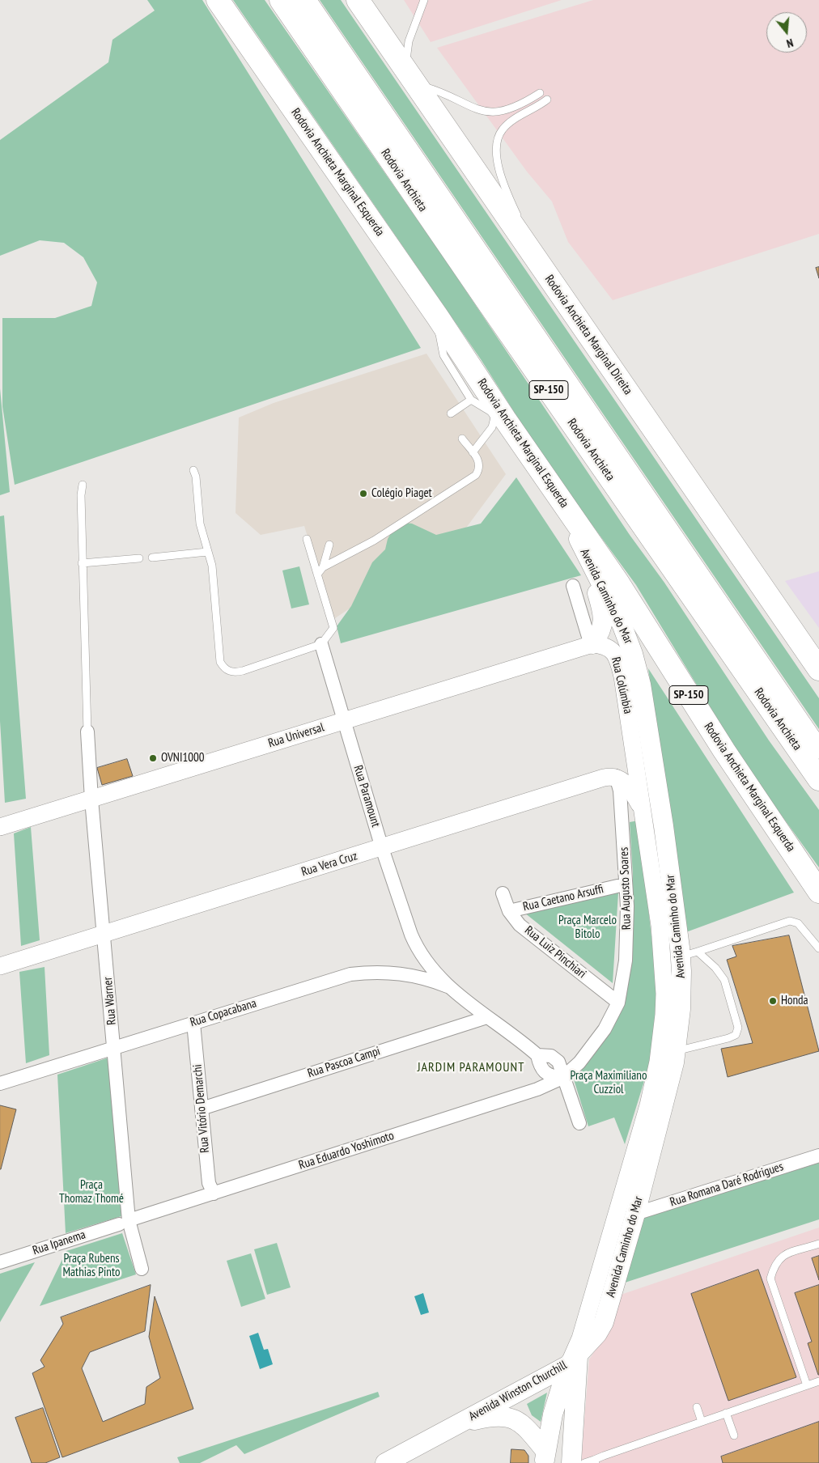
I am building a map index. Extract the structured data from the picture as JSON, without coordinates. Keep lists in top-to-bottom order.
{
  "streets": {
    "highway": [
      "Rodovia Anchieta Marginal Esquerda",
      "Rodovia Anchieta",
      "Rodovia Anchieta Marginal Direita",
      "SP-150"
    ],
    "main road": ["Avenida Caminho do Mar", "Avenida Winston Churchill"],
    "street": [
      "Rua Colúmbia",
      "Rua Universal",
      "Rua Paramount",
      "Rua Vera Cruz",
      "Rua Augusto Soares",
      "Rua Caetano Arsuffi",
      "Rua Luiz Pinchiari",
      "Rua Warner",
      "Rua Copacabana",
      "Rua Pascoa Campi",
      "Rua Vitório Demarchi",
      "Rua Eduardo Yoshimoto",
      "Rua Romana Daré Rodrigues",
      "Rua Ipanema"
    ]
  },
  "crossings": [
    ["Rodovia Anchieta Marginal Esquerda", "Avenida Caminho do Mar"],
    ["Avenida Caminho do Mar", "Rua Colúmbia"],
    ["Avenida Caminho do Mar", "Rua Romana Daré Rodrigues"],
    ["Avenida Caminho do Mar", "Avenida Winston Churchill"],
    ["Rua Colúmbia", "Rua Universal"],
    ["Rua Colúmbia", "Rua Vera Cruz"],
    ["Rua Colúmbia", "Rua Augusto Soares"],
    ["Rua Universal", "Rua Paramount"],
    ["Rua Universal", "Rua Warner"],
    ["Rua Paramount", "Rua Vera Cruz"],
    ["Rua Paramount", "Rua Augusto Soares"],
    ["Rua Paramount", "Rua Copacabana"],
    ["Rua Paramount", "Rua Pascoa Campi"],
    ["Rua Paramount", "Rua Eduardo Yoshimoto"],
    ["Rua Vera Cruz", "Rua Augusto Soares"],
    ["Rua Vera Cruz", "Rua Warner"],
    ["Rua Augusto Soares", "Rua Luiz Pinchiari"],
    ["Rua Augusto Soares", "Rua Eduardo Yoshimoto"],
    ["Rua Caetano Arsuffi", "Rua Luiz Pinchiari"],
    ["Rua Warner", "Rua Copacabana"],
    ["Rua Warner", "Rua Eduardo Yoshimoto"],
    ["Rua Warner", "Rua Ipanema"],
    ["Rua Copacabana", "Rua Vitório Demarchi"],
    ["Rua Pascoa Campi", "Rua Vitório Demarchi"],
    ["Rua Vitório Demarchi", "Rua Eduardo Yoshimoto"],
    ["Rua Eduardo Yoshimoto", "Rua Ipanema"]
  ],
  "districts": ["JARDIM PARAMOUNT"],
  "parks": [
    "Praça Marcelo Bitolo",
    "Praça Maximiliano Cuzziol",
    "Praça Thomaz Thomé",
    "Praça Rubens Mathias Pinto"
  ],
  "places": ["Colégio Piaget", "OVNI1000", "Honda"],
  "north": "bottom"
}
